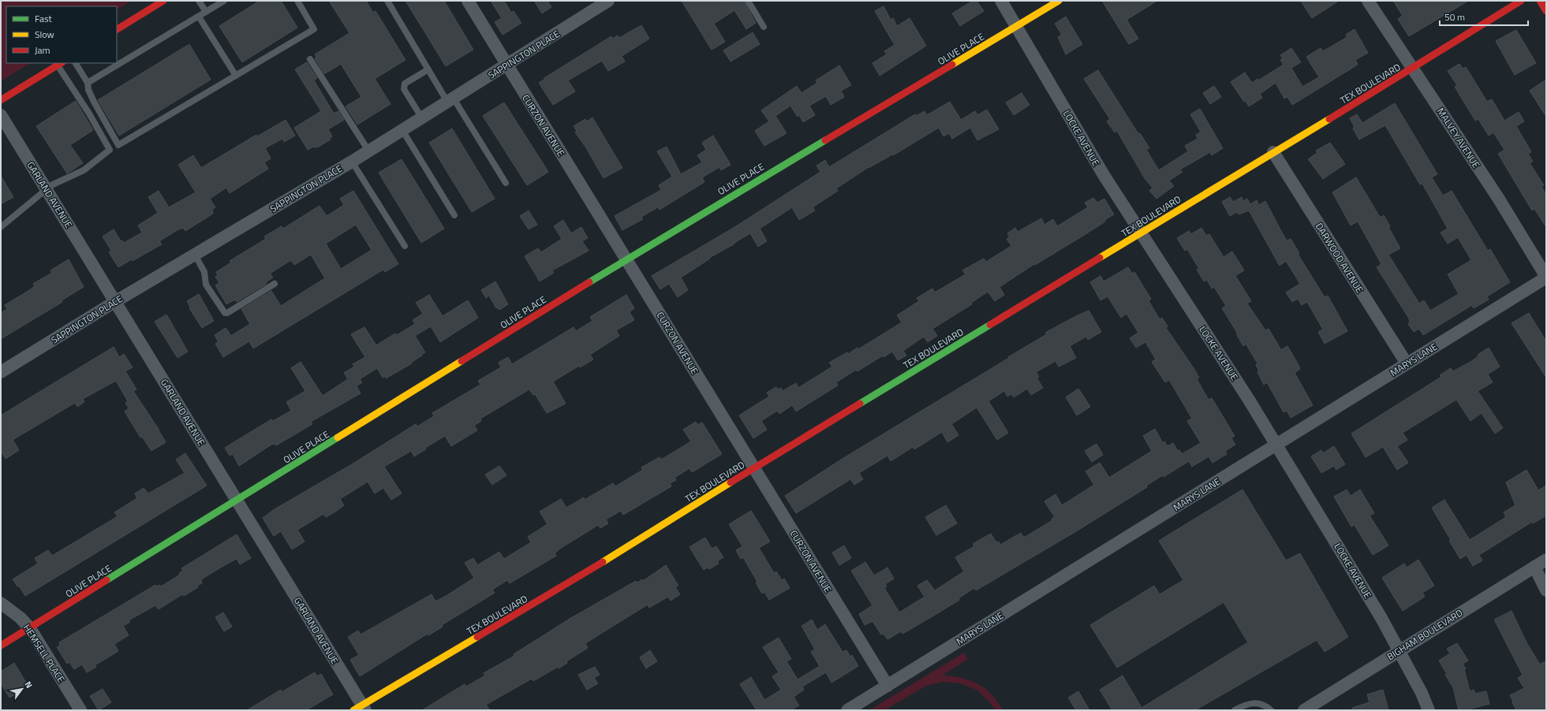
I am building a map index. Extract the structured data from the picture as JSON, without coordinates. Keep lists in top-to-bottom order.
{
  "streets": {
    "street": [
      "OLIVE PLACE",
      "SAPPINGTON PLACE",
      "TEX BOULEVARD",
      "CURZON AVENUE",
      "LOCKE AVENUE",
      "MALVEY AVENUE",
      "GARLAND AVENUE",
      "DARWOOD AVENUE",
      "MARYS LANE",
      "BIGHAM BOULEVARD",
      "HEMSELL PLACE"
    ]
  },
  "crossings": [
    ["OLIVE PLACE", "CURZON AVENUE"],
    ["OLIVE PLACE", "LOCKE AVENUE"],
    ["OLIVE PLACE", "GARLAND AVENUE"],
    ["OLIVE PLACE", "HEMSELL PLACE"],
    ["SAPPINGTON PLACE", "CURZON AVENUE"],
    ["SAPPINGTON PLACE", "GARLAND AVENUE"],
    ["TEX BOULEVARD", "CURZON AVENUE"],
    ["TEX BOULEVARD", "LOCKE AVENUE"],
    ["TEX BOULEVARD", "MALVEY AVENUE"],
    ["TEX BOULEVARD", "GARLAND AVENUE"],
    ["TEX BOULEVARD", "DARWOOD AVENUE"],
    ["CURZON AVENUE", "MARYS LANE"],
    ["LOCKE AVENUE", "MARYS LANE"],
    ["LOCKE AVENUE", "BIGHAM BOULEVARD"],
    ["MALVEY AVENUE", "MARYS LANE"],
    ["DARWOOD AVENUE", "MARYS LANE"]
  ],
  "legend": ["Fast", "Slow", "Jam"],
  "scale_bar": "50 m",
  "north": "top right"
}
